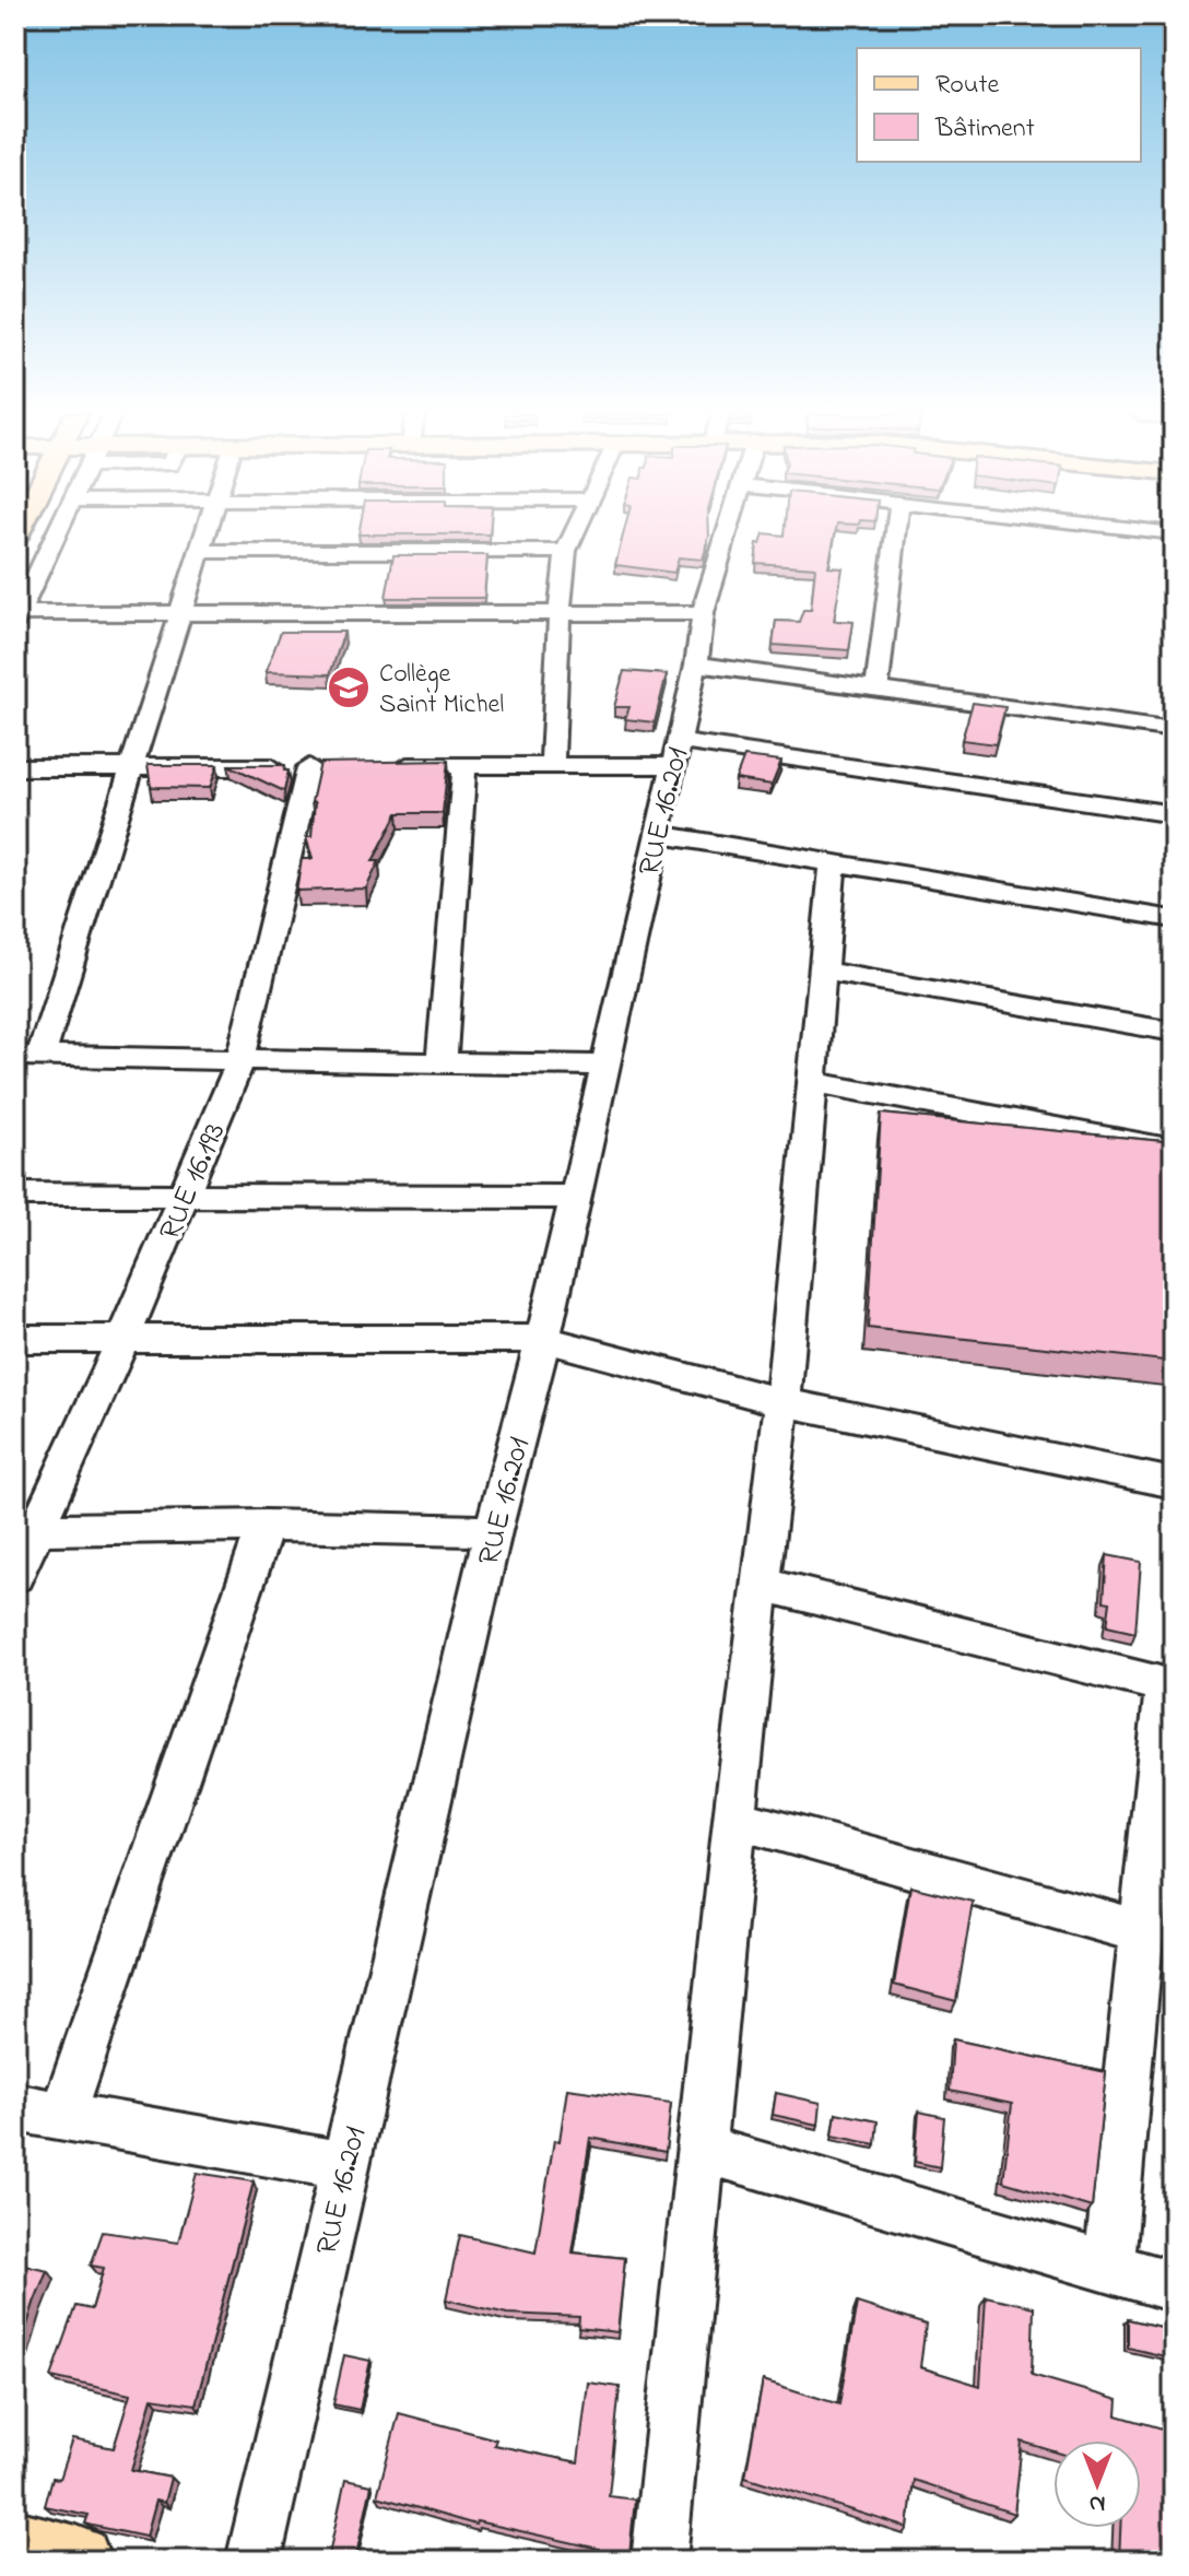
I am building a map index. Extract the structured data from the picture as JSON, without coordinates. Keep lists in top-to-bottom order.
{
  "streets": {
    "street": ["RUE 16.201", "RUE 16.193"]
  },
  "places": {
    "school or university": ["Collège Saint Michel"]
  },
  "legend": ["Route", "Bâtiment"],
  "north": "bottom"
}
